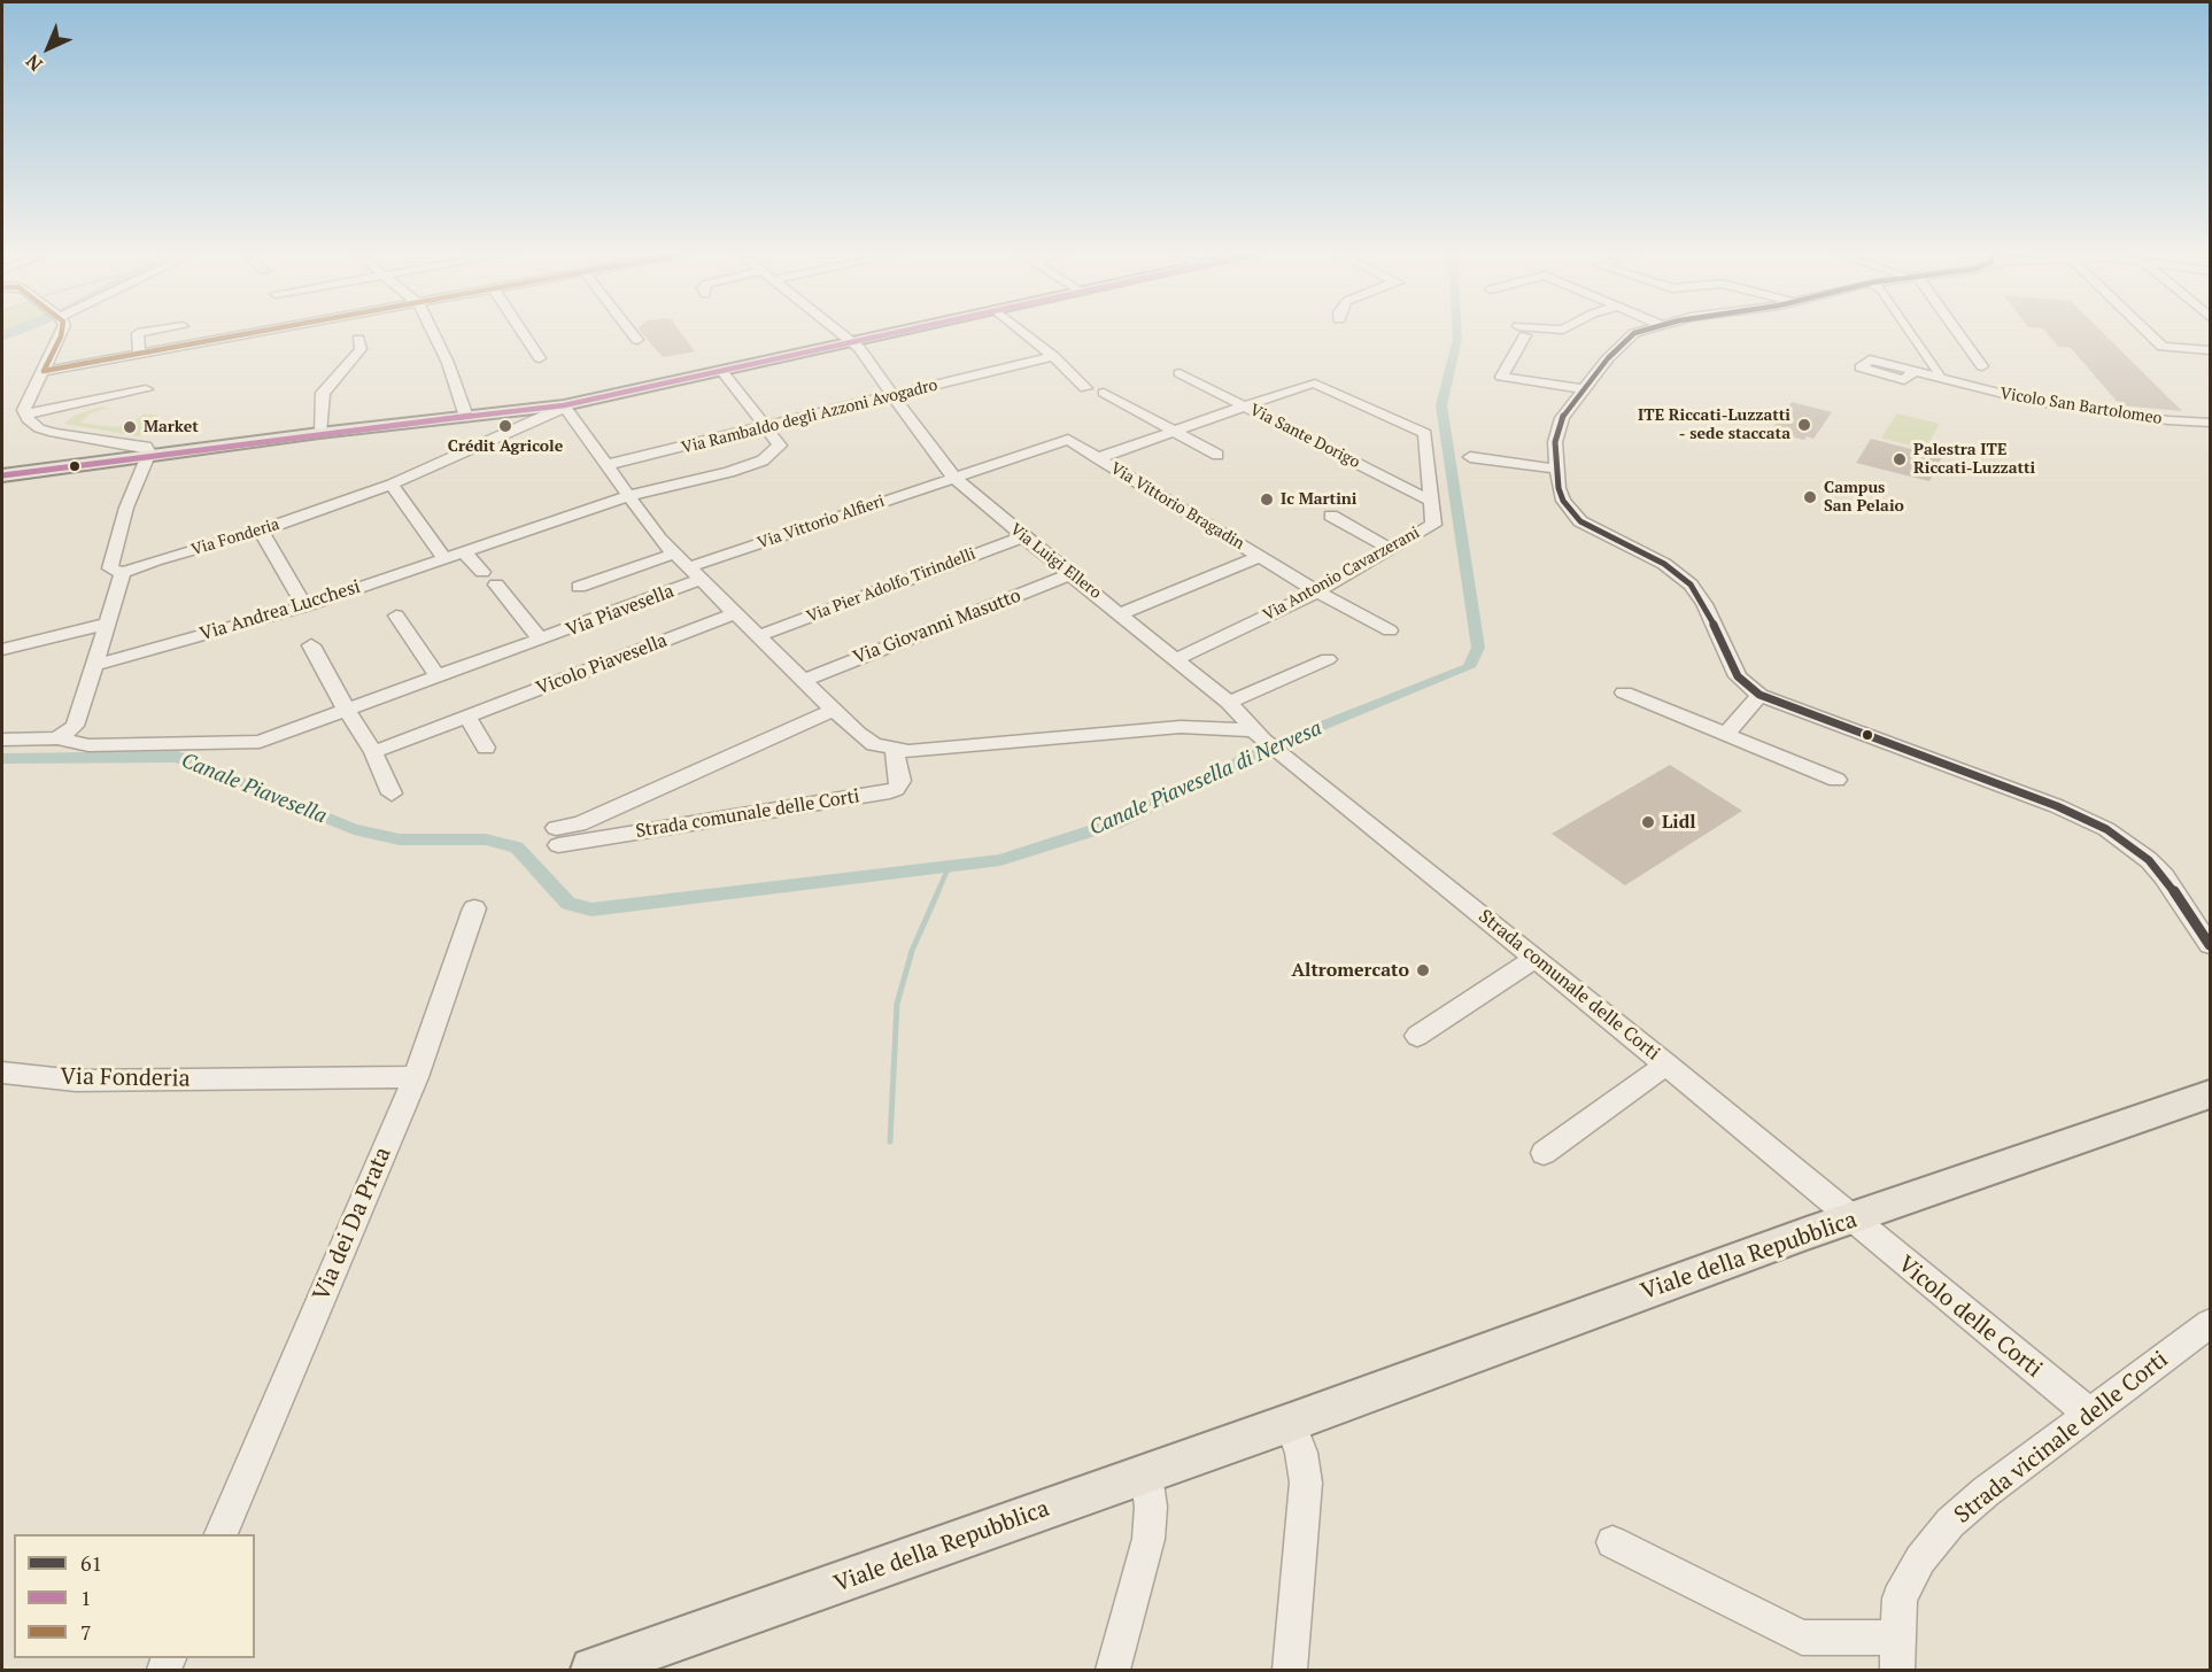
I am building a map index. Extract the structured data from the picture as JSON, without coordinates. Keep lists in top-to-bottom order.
{
  "streets": {
    "main road": ["Viale della Repubblica"],
    "street": [
      "Vicolo San Bartolomeo",
      "Via Rambaldo degli Azzoni Avogadro",
      "Via Sante Dorigo",
      "Via Vittorio Bragadin",
      "Via Vittorio Alfieri",
      "Via Fonderia",
      "Via Luigi Ellero",
      "Via Antonio Cavarzerani",
      "Via Pier Adolfo Tirindelli",
      "Via Andrea Lucchesi",
      "Via Piavesella",
      "Via Giovanni Masutto",
      "Vicolo Piavesella",
      "Strada comunale delle Corti",
      "Via dei Da Prata",
      "Vicolo delle Corti",
      "Strada vicinale delle Corti"
    ]
  },
  "crossings": [
    ["Via Rambaldo degli Azzoni Avogadro", "Via Luigi Ellero"],
    ["Via Rambaldo degli Azzoni Avogadro", "Via Andrea Lucchesi"],
    ["Via Sante Dorigo", "Via Antonio Cavarzerani"],
    ["Via Vittorio Bragadin", "Via Vittorio Alfieri"],
    ["Via Vittorio Bragadin", "Via Luigi Ellero"],
    ["Via Vittorio Bragadin", "Via Antonio Cavarzerani"],
    ["Via Vittorio Alfieri", "Via Luigi Ellero"],
    ["Via Vittorio Alfieri", "Via Piavesella"],
    ["Via Fonderia", "Via dei Da Prata"],
    ["Via Luigi Ellero", "Via Antonio Cavarzerani"],
    ["Via Luigi Ellero", "Via Pier Adolfo Tirindelli"],
    ["Via Luigi Ellero", "Via Giovanni Masutto"],
    ["Via Luigi Ellero", "Strada comunale delle Corti"],
    ["Strada comunale delle Corti", "Viale della Repubblica"],
    ["Strada comunale delle Corti", "Vicolo delle Corti"],
    ["Viale della Repubblica", "Vicolo delle Corti"],
    ["Vicolo delle Corti", "Strada vicinale delle Corti"]
  ],
  "water": ["Canale Piavesella di Nervesa", "Canale Piavesella"],
  "places": [
    "ITE Riccati-Luzzatti - sede staccata",
    "Crédit Agricole",
    "Market",
    "Palestra ITE Riccati-Luzzatti",
    "Campus San Pelaio",
    "Ic Martini",
    "Lidl",
    "Altromercato"
  ],
  "lines": ["transit line 61", "transit line 1", "transit line 7"],
  "legend": ["61", "1", "7"],
  "north": "bottom left"
}
